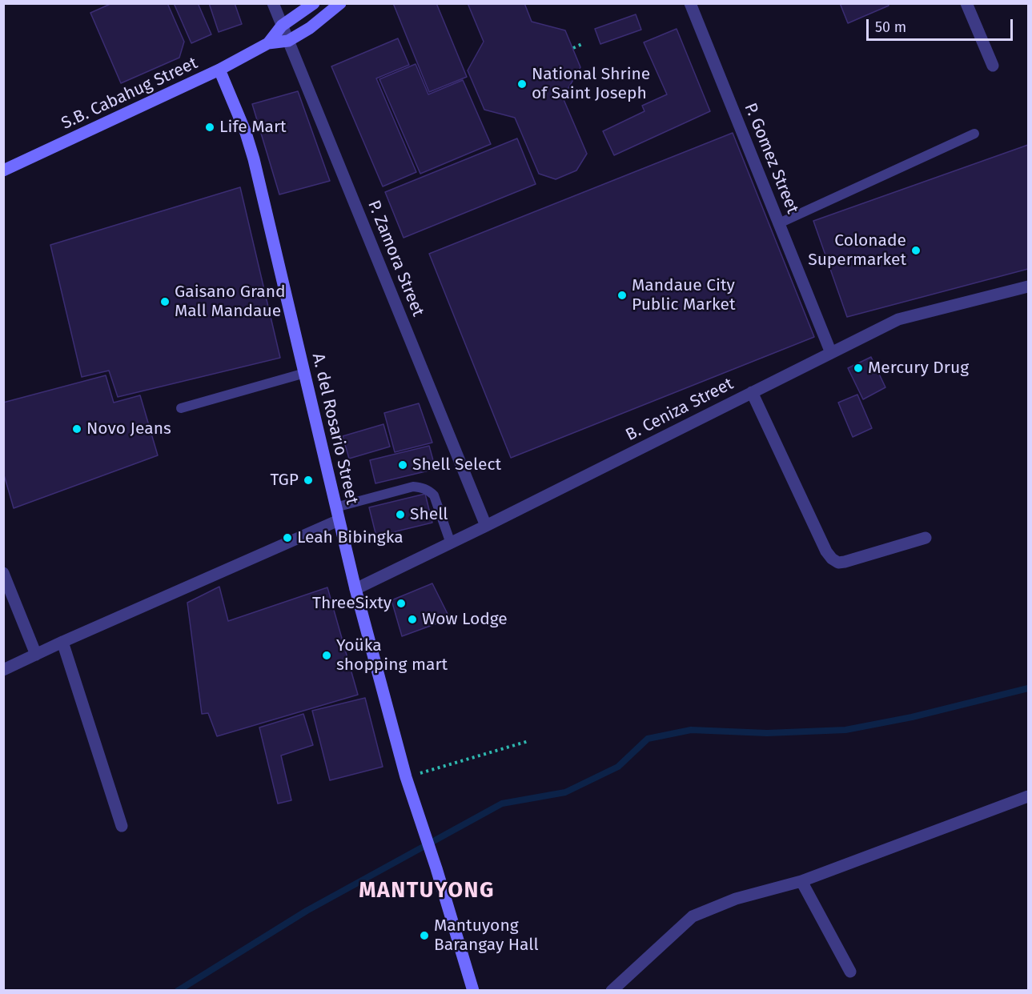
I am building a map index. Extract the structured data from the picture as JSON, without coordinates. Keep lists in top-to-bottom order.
{
  "streets": {
    "street": [
      "S.B. Cabahug Street",
      "P. Gomez Street",
      "P. Zamora Street",
      "B. Ceniza Street",
      "A. del Rosario Street"
    ]
  },
  "crossings": [
    ["S.B. Cabahug Street", "P. Zamora Street"],
    ["S.B. Cabahug Street", "A. del Rosario Street"],
    ["P. Gomez Street", "B. Ceniza Street"],
    ["P. Zamora Street", "B. Ceniza Street"],
    ["B. Ceniza Street", "A. del Rosario Street"]
  ],
  "districts": ["MANTUYONG"],
  "places": [
    "National Shrine of Saint Joseph",
    "Life Mart",
    "Colonade Supermarket",
    "Mandaue City Public Market",
    "Gaisano Grand Mall Mandaue",
    "Mercury Drug",
    "Novo Jeans",
    "Shell Select",
    "TGP",
    "Shell",
    "Leah Bibingka",
    "ThreeSixty",
    "Wow Lodge",
    "Yoüka shopping mart",
    "Mantuyong Barangay Hall"
  ],
  "scale_bar": "50 m"
}
